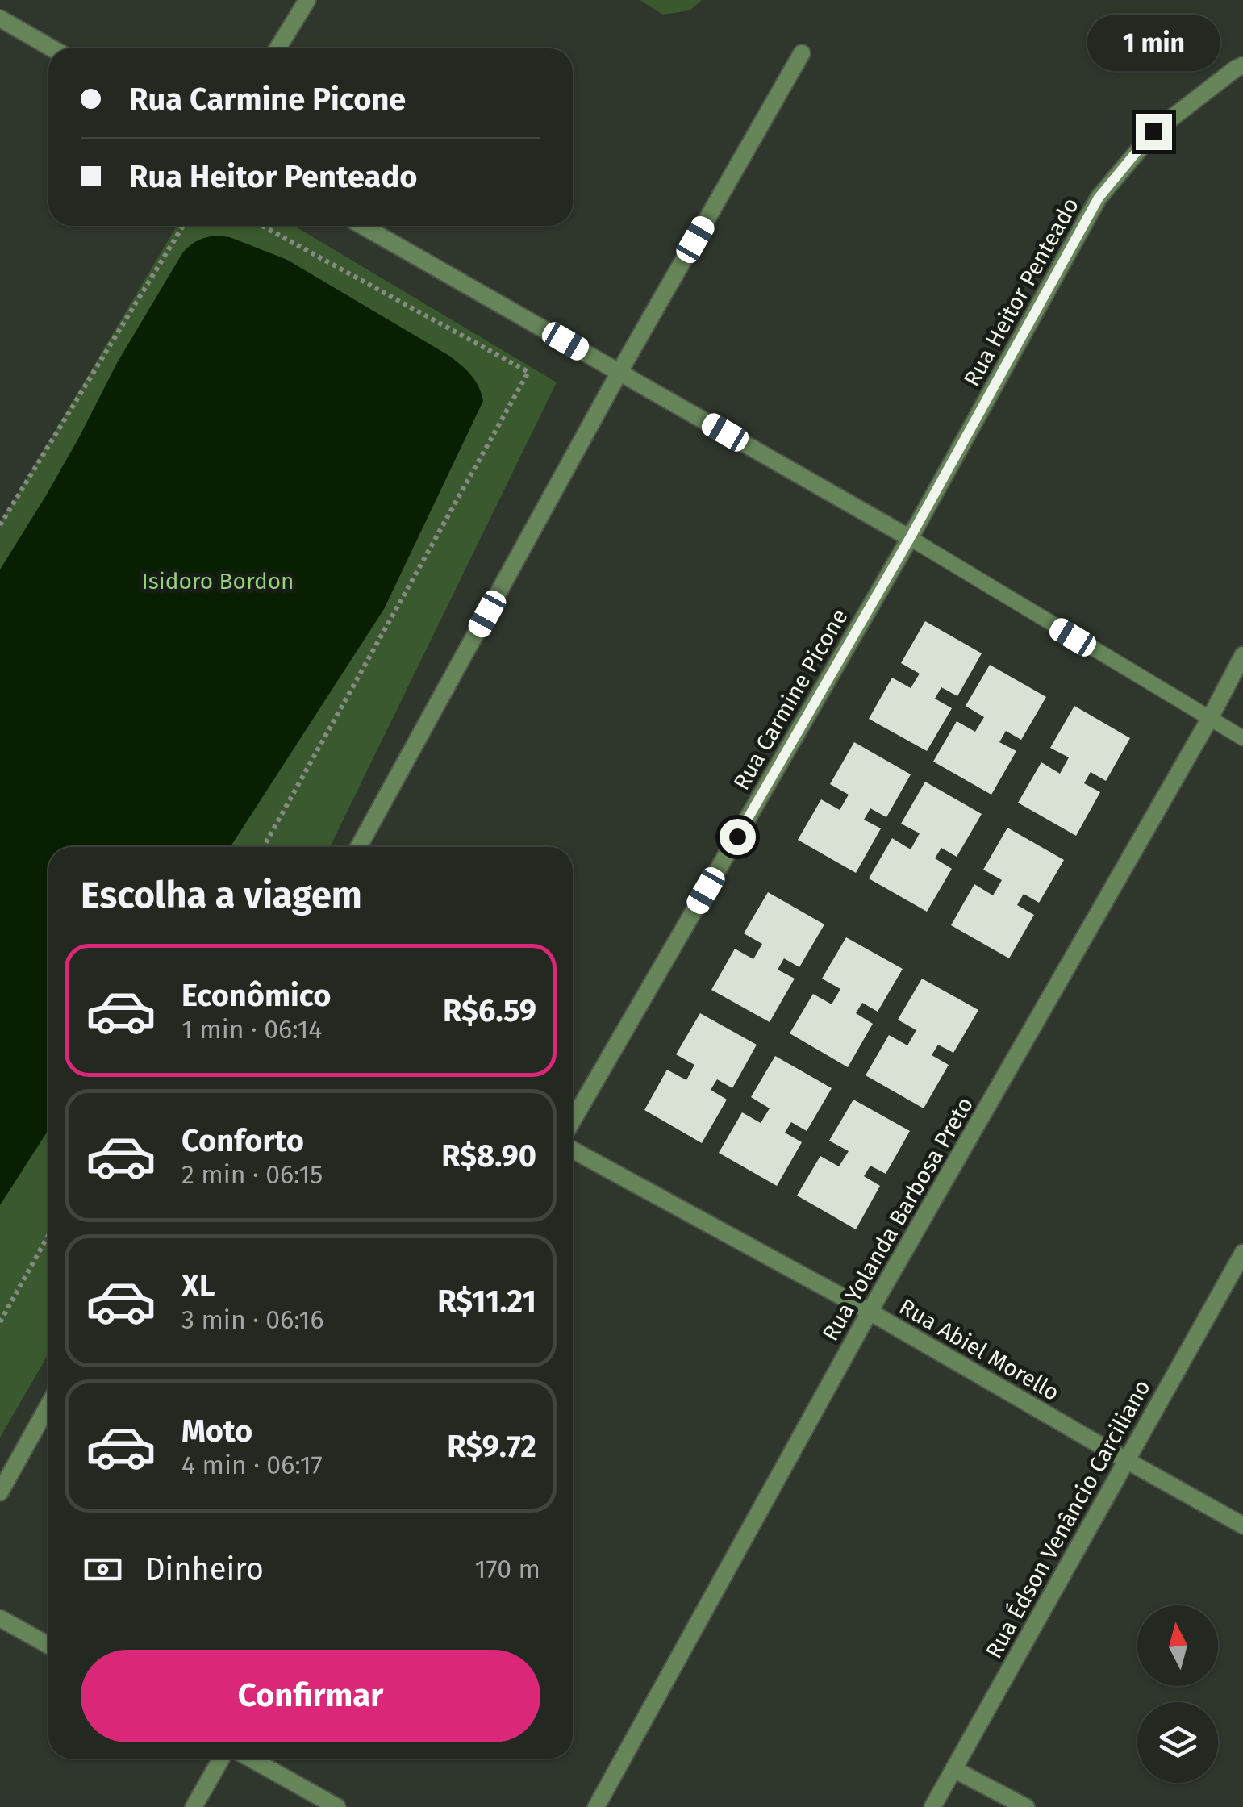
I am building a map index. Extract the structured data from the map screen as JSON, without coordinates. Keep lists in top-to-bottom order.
{
  "streets": {
    "street": [
      "Rua Heitor Penteado",
      "Rua Carmine Picone",
      "Rua Yolanda Barbosa Preto",
      "Rua Abiel Morello",
      "Rua Édson Venâncio Carciliano"
    ]
  },
  "crossings": [
    ["Rua Heitor Penteado", "Rua Carmine Picone"],
    ["Rua Yolanda Barbosa Preto", "Rua Abiel Morello"],
    ["Rua Abiel Morello", "Rua Édson Venâncio Carciliano"]
  ],
  "parks": ["Isidoro Bordon"],
  "north": "top",
  "page": {
    "bubble": "1 min",
    "banner": ["Rua Carmine Picone", "Rua Heitor Penteado"],
    "heading": "Escolha a viagem",
    "list": [
      {
        "name": "Econômico",
        "note": "1 min · 06:14",
        "value": "R$6.59"
      },
      {
        "name": "Conforto",
        "note": "2 min · 06:15",
        "value": "R$8.90"
      },
      {
        "name": "XL",
        "note": "3 min · 06:16",
        "value": "R$11.21"
      },
      {
        "name": "Moto",
        "note": "4 min · 06:17",
        "value": "R$9.72"
      }
    ],
    "pay": ["Dinheiro", "170 m"],
    "buttons": "Confirmar"
  }
}
